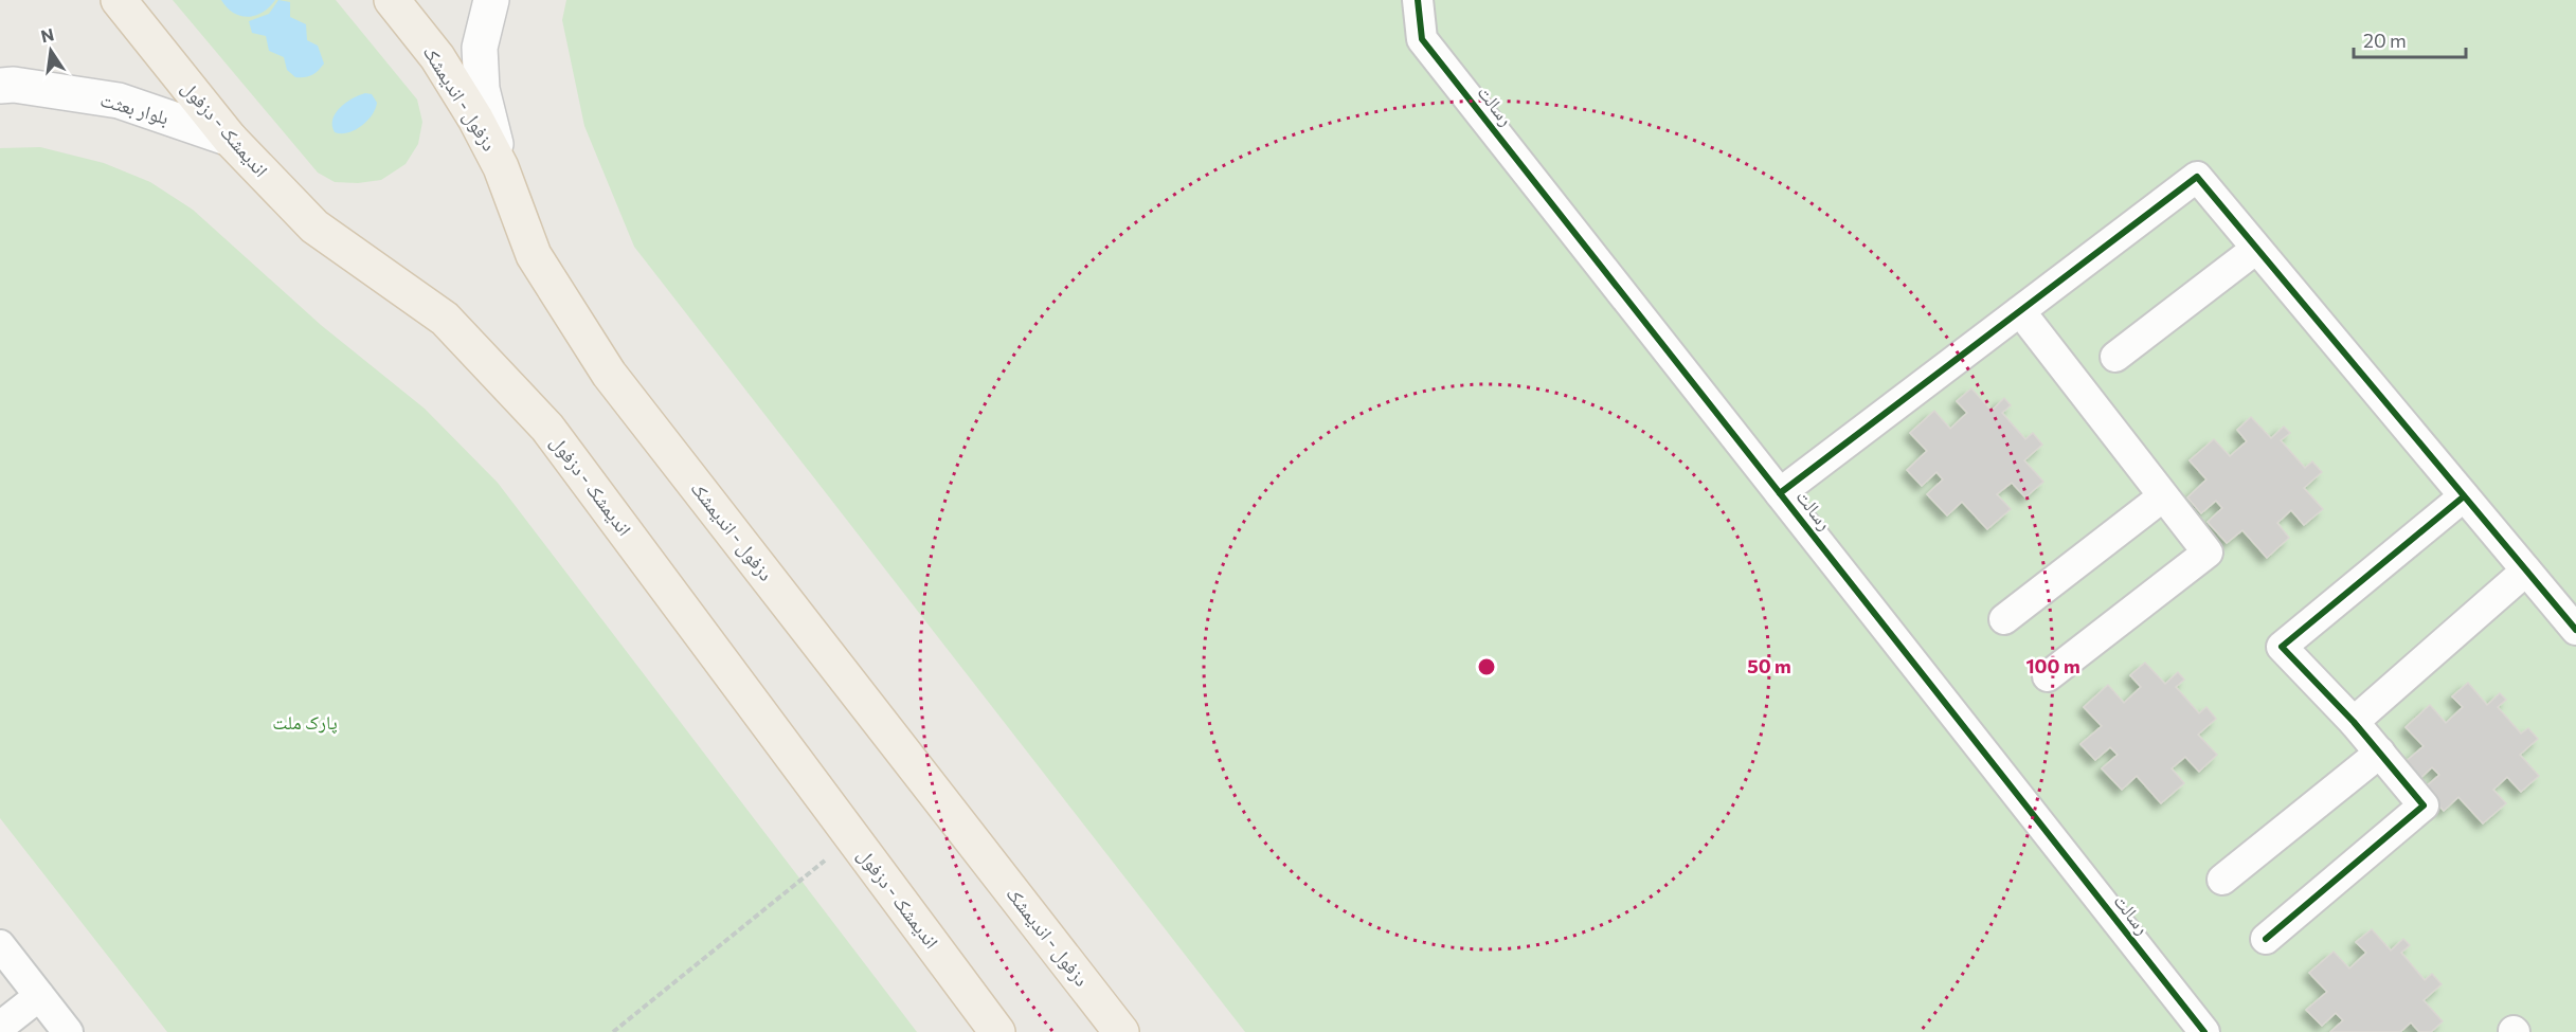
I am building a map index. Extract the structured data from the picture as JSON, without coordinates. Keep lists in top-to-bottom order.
{
  "streets": {
    "main road": ["دزفول - اندیمشک", "بلوار بعثت", "اندیمشک - دزفول"],
    "street": ["رسالت"]
  },
  "crossings": [
    ["بلوار بعثت", "اندیمشک - دزفول"]
  ],
  "parks": ["پارک ملت"],
  "scale_bar": "20 m",
  "north": "top",
  "rings": ["50 m", "100 m"]
}
